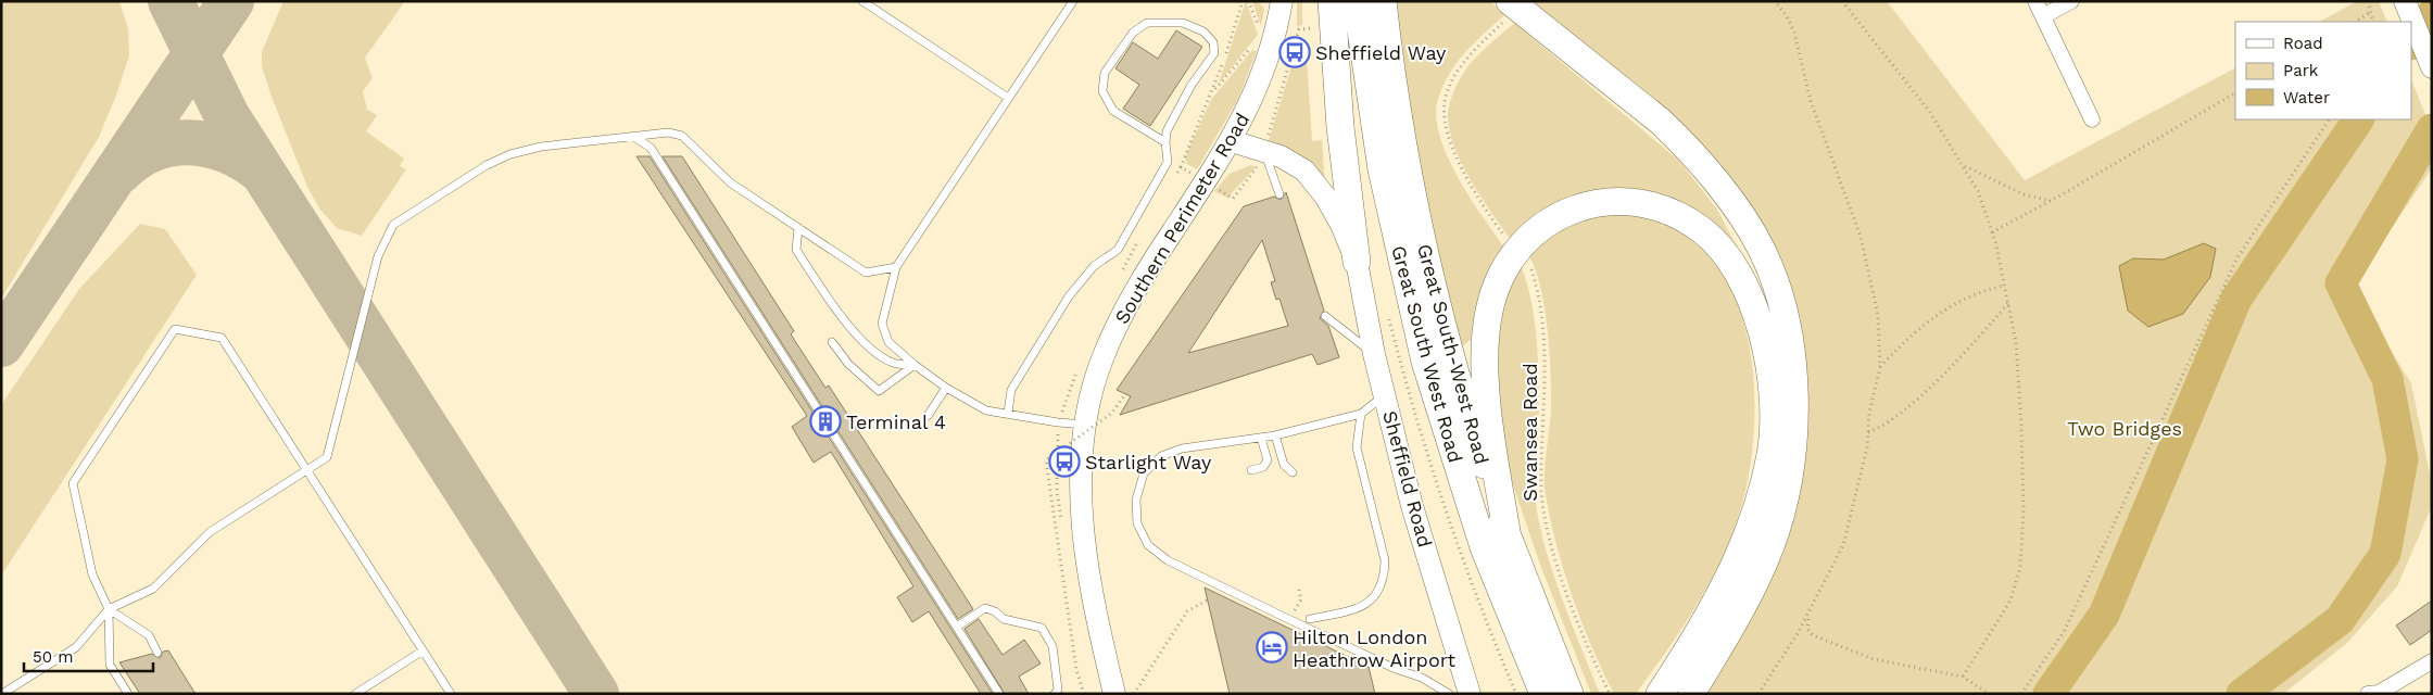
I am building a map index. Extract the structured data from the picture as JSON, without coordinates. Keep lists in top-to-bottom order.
{
  "streets": {
    "highway": ["Great South West Road", "Great South-West Road"],
    "street": ["Southern Perimeter Road", "Sheffield Road"],
    "path": ["Swansea Road"]
  },
  "parks": ["Two Bridges"],
  "places": {
    "bus stop": ["Sheffield Way", "Starlight Way"],
    "building": ["Terminal 4"],
    "hotel": ["Hilton London Heathrow Airport"]
  },
  "legend": ["Road", "Park", "Water"],
  "scale_bar": "50 m"
}
